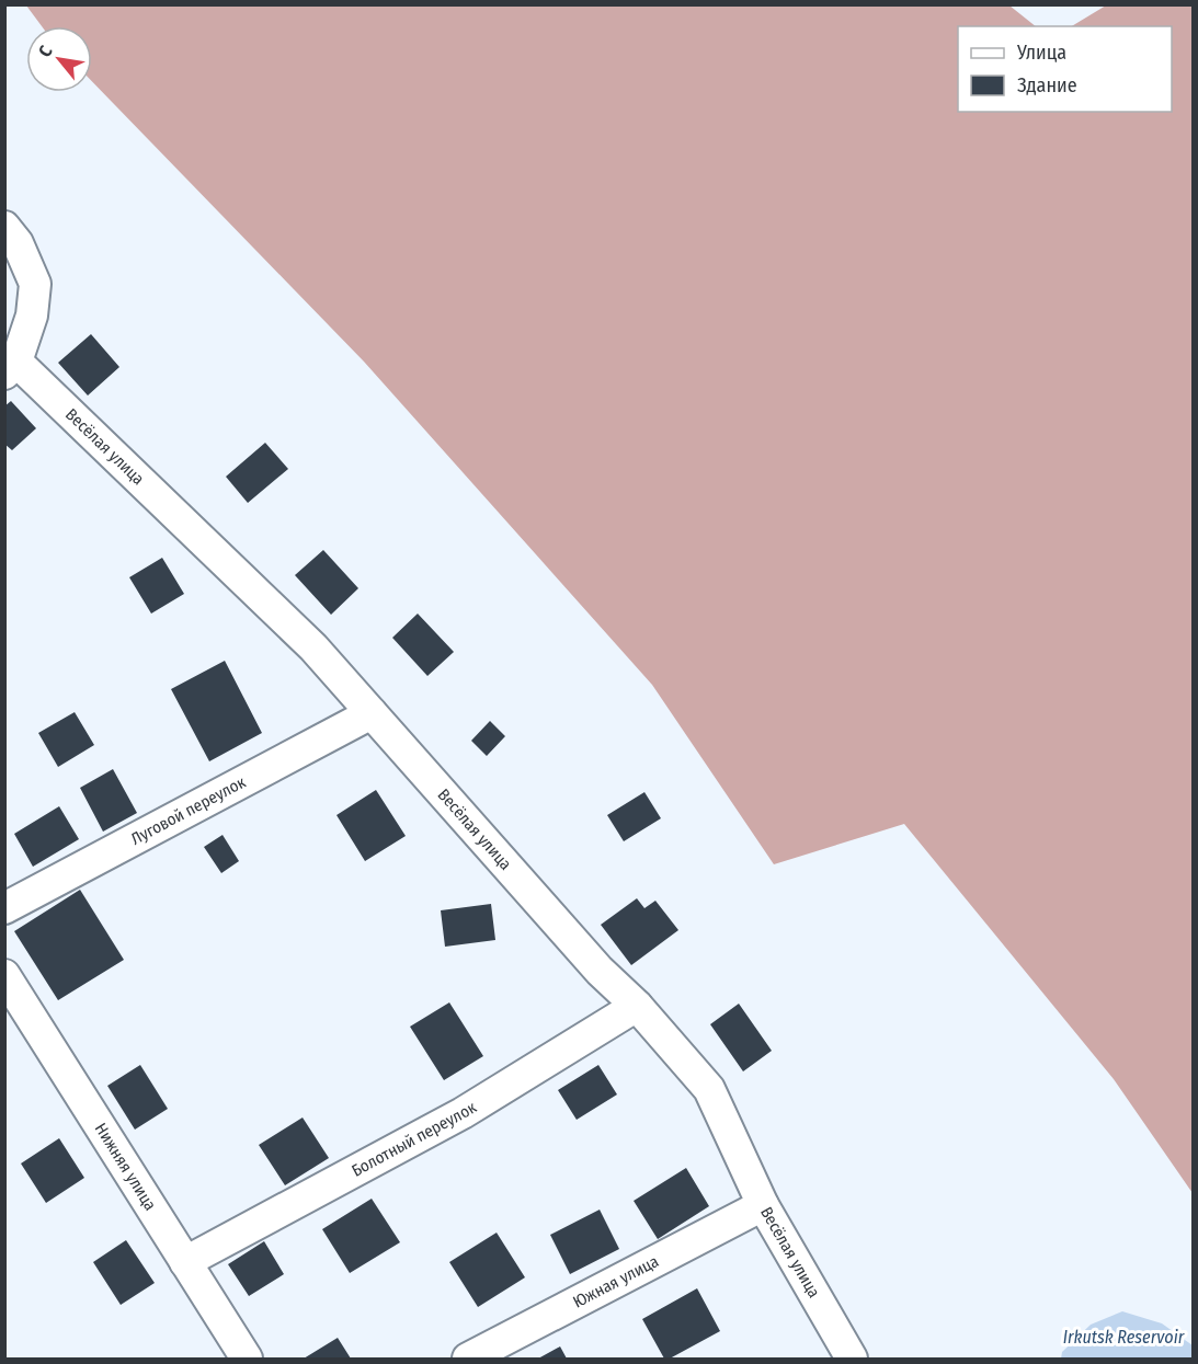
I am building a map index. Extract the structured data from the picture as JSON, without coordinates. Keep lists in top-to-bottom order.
{
  "streets": {
    "street": [
      "Весёлая улица",
      "Луговой переулок",
      "Болотный переулок",
      "Нижняя улица",
      "Южная улица"
    ]
  },
  "crossings": [
    ["Весёлая улица", "Луговой переулок"],
    ["Весёлая улица", "Болотный переулок"],
    ["Весёлая улица", "Южная улица"],
    ["Болотный переулок", "Нижняя улица"]
  ],
  "water": ["Irkutsk Reservoir"],
  "legend": ["Улица", "Здание"],
  "north": "top left"
}
